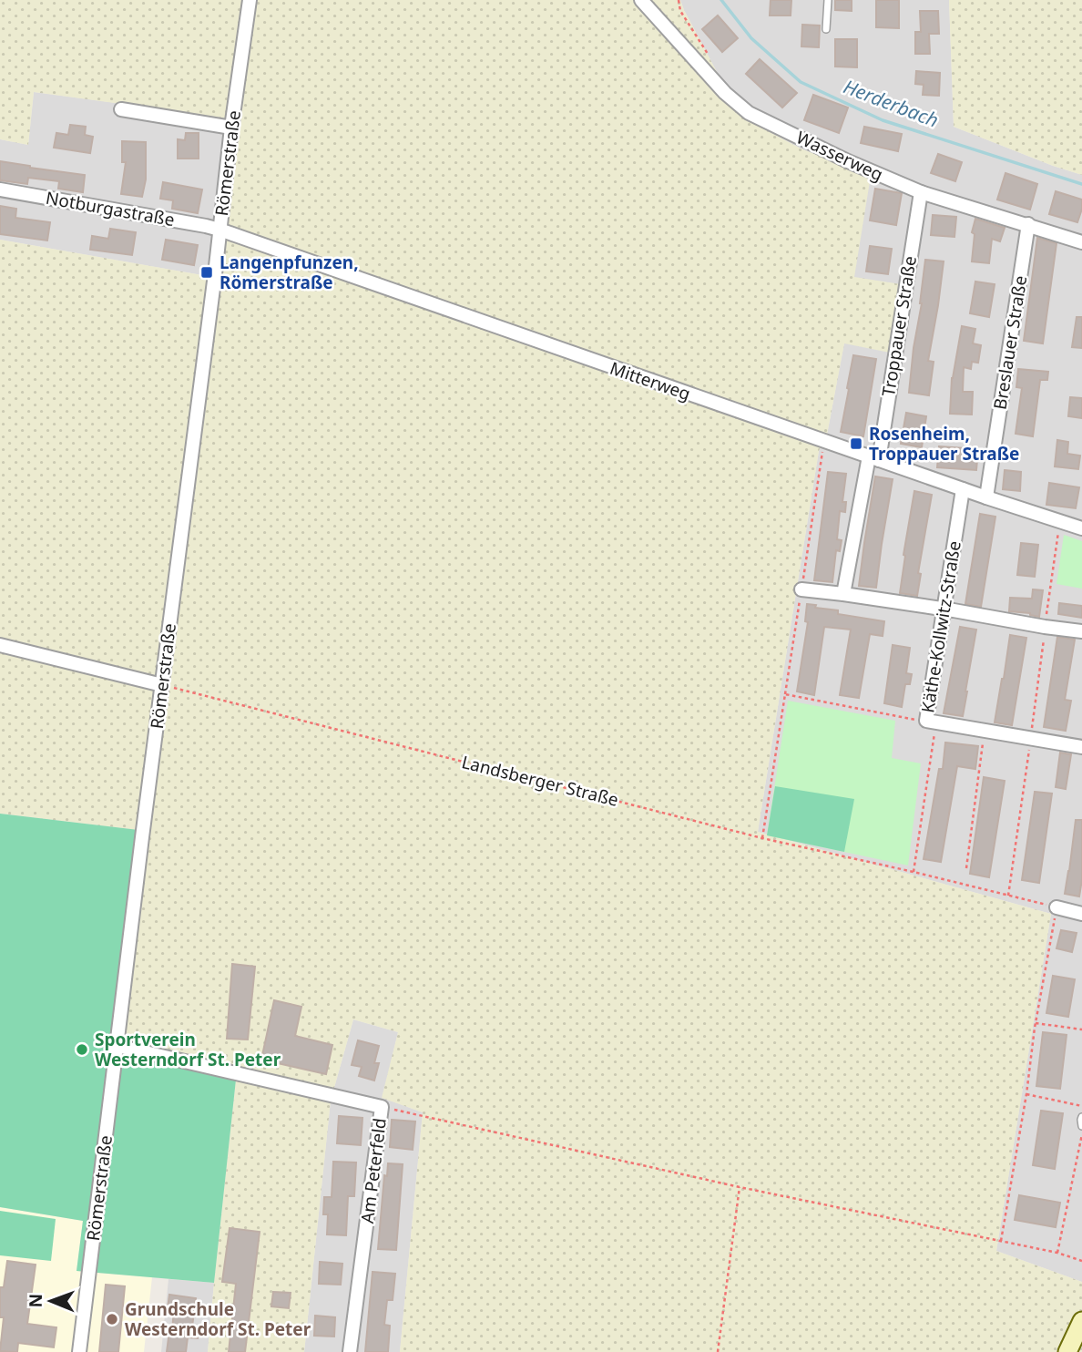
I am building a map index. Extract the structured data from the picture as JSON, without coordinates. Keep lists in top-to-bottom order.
{
  "streets": {
    "street": [
      "Wasserweg",
      "Römerstraße",
      "Notburgastraße",
      "Troppauer Straße",
      "Breslauer Straße",
      "Mitterweg",
      "Käthe-Kollwitz-Straße",
      "Am Peterfeld"
    ],
    "path": ["Landsberger Straße"]
  },
  "crossings": [
    ["Wasserweg", "Troppauer Straße"],
    ["Wasserweg", "Breslauer Straße"],
    ["Römerstraße", "Notburgastraße"],
    ["Römerstraße", "Mitterweg"],
    ["Römerstraße", "Landsberger Straße"],
    ["Römerstraße", "Am Peterfeld"],
    ["Notburgastraße", "Mitterweg"],
    ["Troppauer Straße", "Mitterweg"],
    ["Breslauer Straße", "Mitterweg"],
    ["Mitterweg", "Käthe-Kollwitz-Straße"]
  ],
  "water": ["Herderbach"],
  "places": {
    "transit": ["Langenpfunzen, Römerstraße", "Rosenheim, Troppauer Straße"],
    "other": ["Sportverein Westerndorf St. Peter", "Grundschule Westerndorf St. Peter"]
  },
  "north": "left"
}
